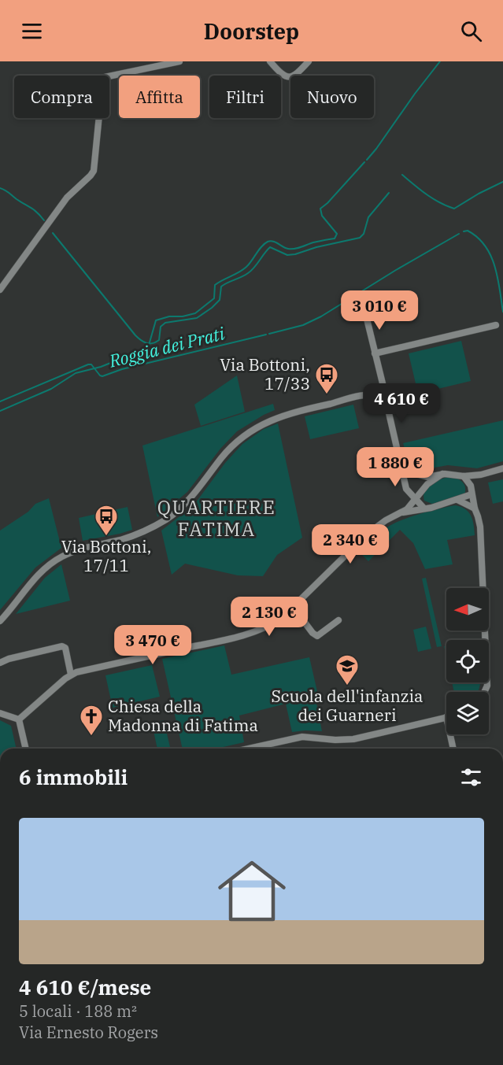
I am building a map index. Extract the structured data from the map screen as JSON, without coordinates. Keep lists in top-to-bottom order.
{
  "districts": ["QUARTIERE FATIMA"],
  "water": ["Roggia dei Prati"],
  "places": {
    "bus stop": ["Via Bottoni, 17/33", "Via Bottoni, 17/11"],
    "school or university": ["Scuola dell'infanzia dei Guarneri"],
    "church": ["Chiesa della Madonna di Fatima"]
  },
  "north": "left",
  "page": {
    "header": "Doorstep",
    "chip": [
      "Compra",
      "Affitta",
      "Filtri",
      "Nuovo"
    ],
    "price": [
      "3 010 €",
      "4 610 €",
      "1 880 €",
      "2 340 €",
      "2 130 €",
      "3 470 €"
    ],
    "heading": "6 immobili",
    "list": [
      {
        "name": "4 610 €/mese",
        "note": "5 locali · 188 m² · Via Ernesto Rogers"
      }
    ]
  }
}
